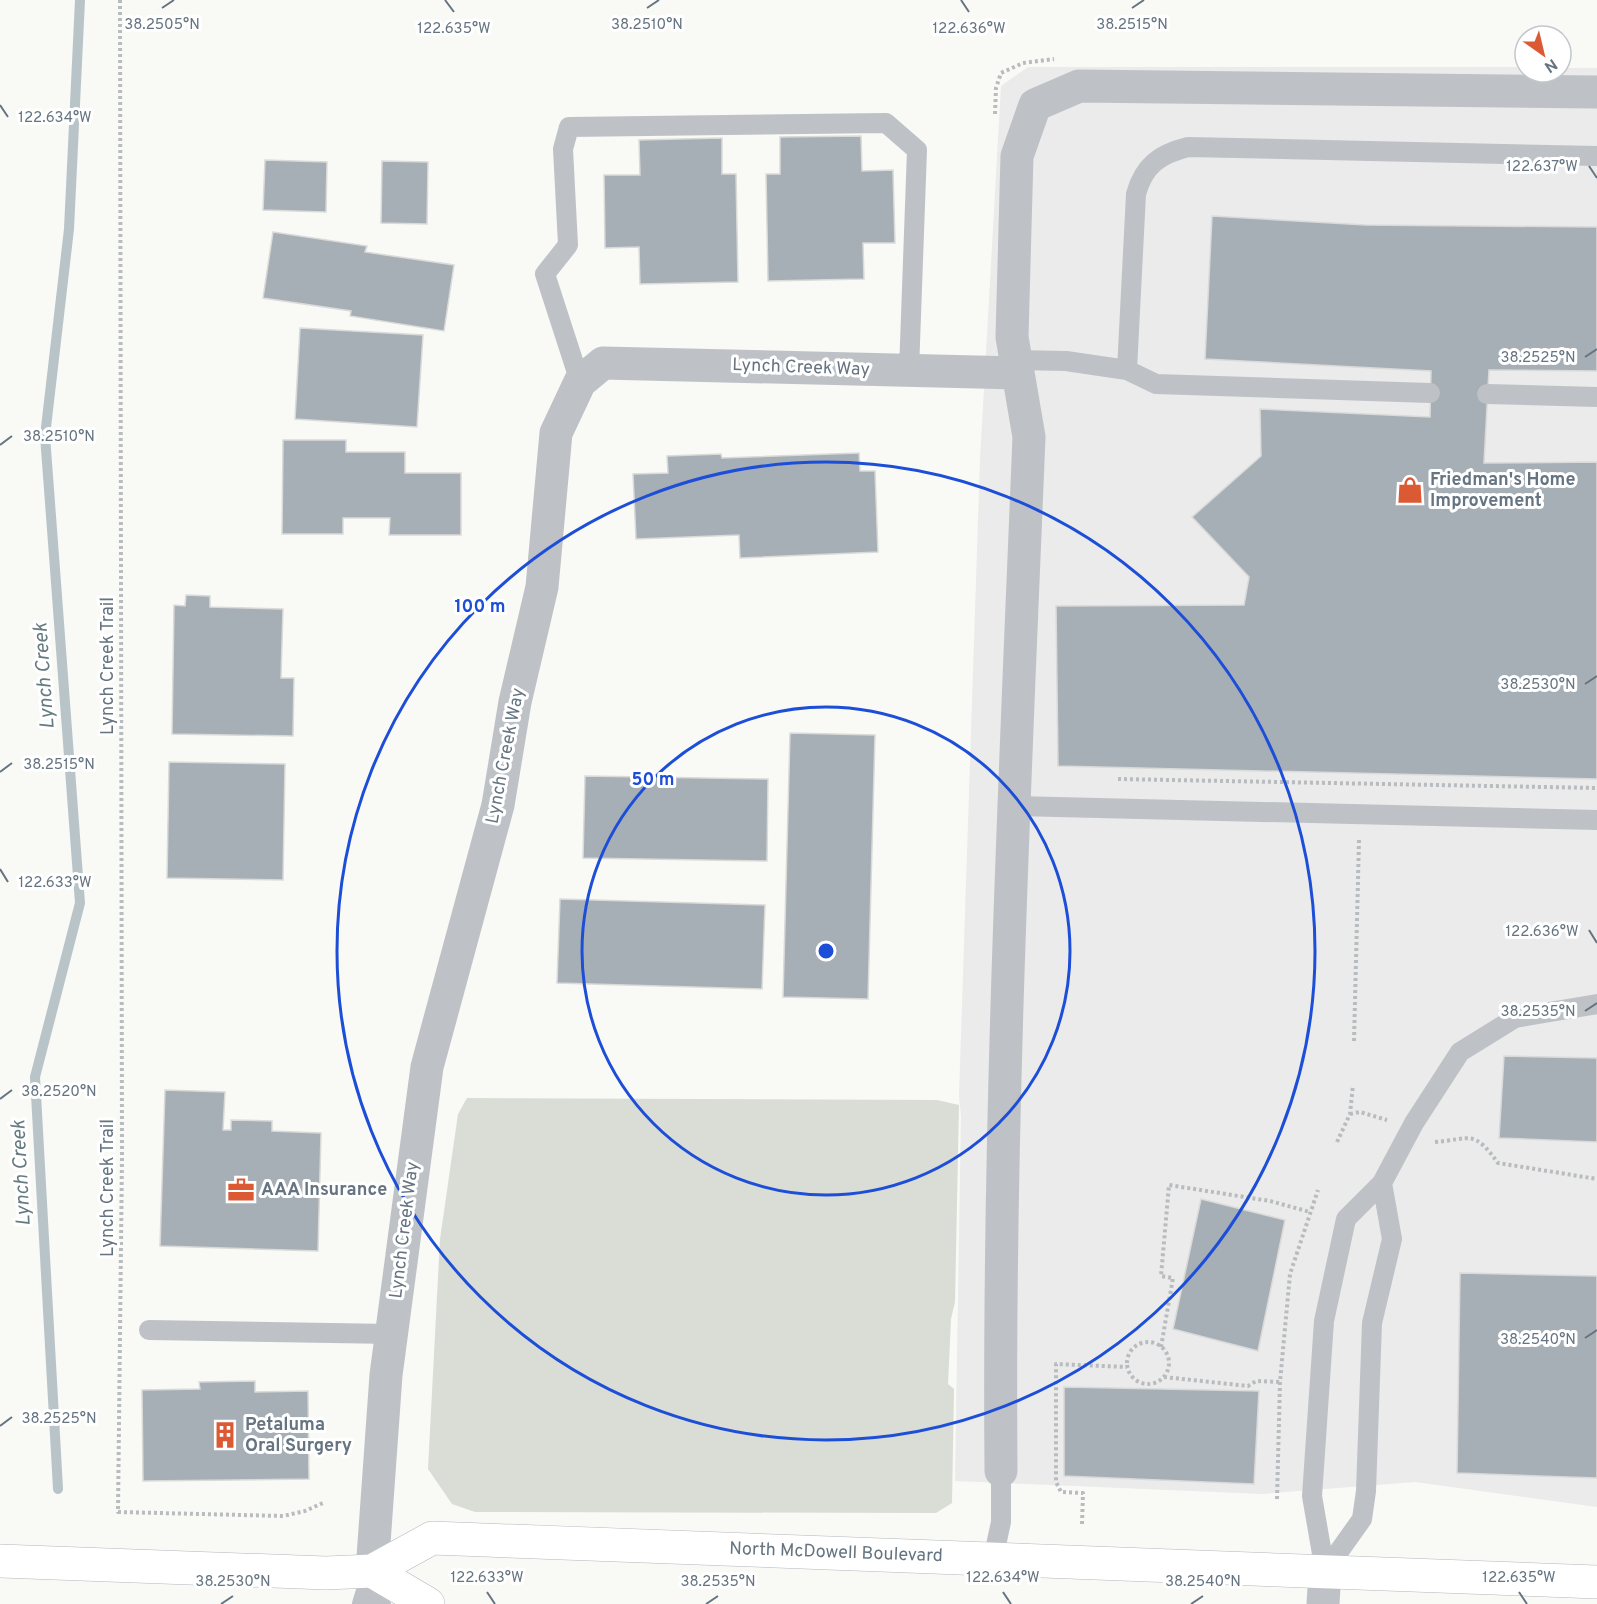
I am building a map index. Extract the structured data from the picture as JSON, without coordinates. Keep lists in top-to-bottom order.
{
  "streets": {
    "main road": ["North McDowell Boulevard"],
    "street": ["Lynch Creek Way"],
    "path": ["Lynch Creek Trail"]
  },
  "crossings": [
    ["Lynch Creek Way", "North McDowell Boulevard"]
  ],
  "water": ["Lynch Creek"],
  "places": {
    "shop": ["Friedman's Home Improvement"],
    "office": ["AAA Insurance"],
    "building": ["Petaluma Oral Surgery"]
  },
  "north": "bottom right",
  "coordinates": [
    "38.2505°N",
    "38.2510°N",
    "38.2515°N",
    "122.635°W",
    "122.636°W",
    "122.634°W",
    "122.637°W",
    "38.2525°N",
    "38.2530°N",
    "122.633°W",
    "38.2535°N",
    "38.2520°N",
    "38.2540°N"
  ],
  "rings": ["100 m", "50 m"]
}
